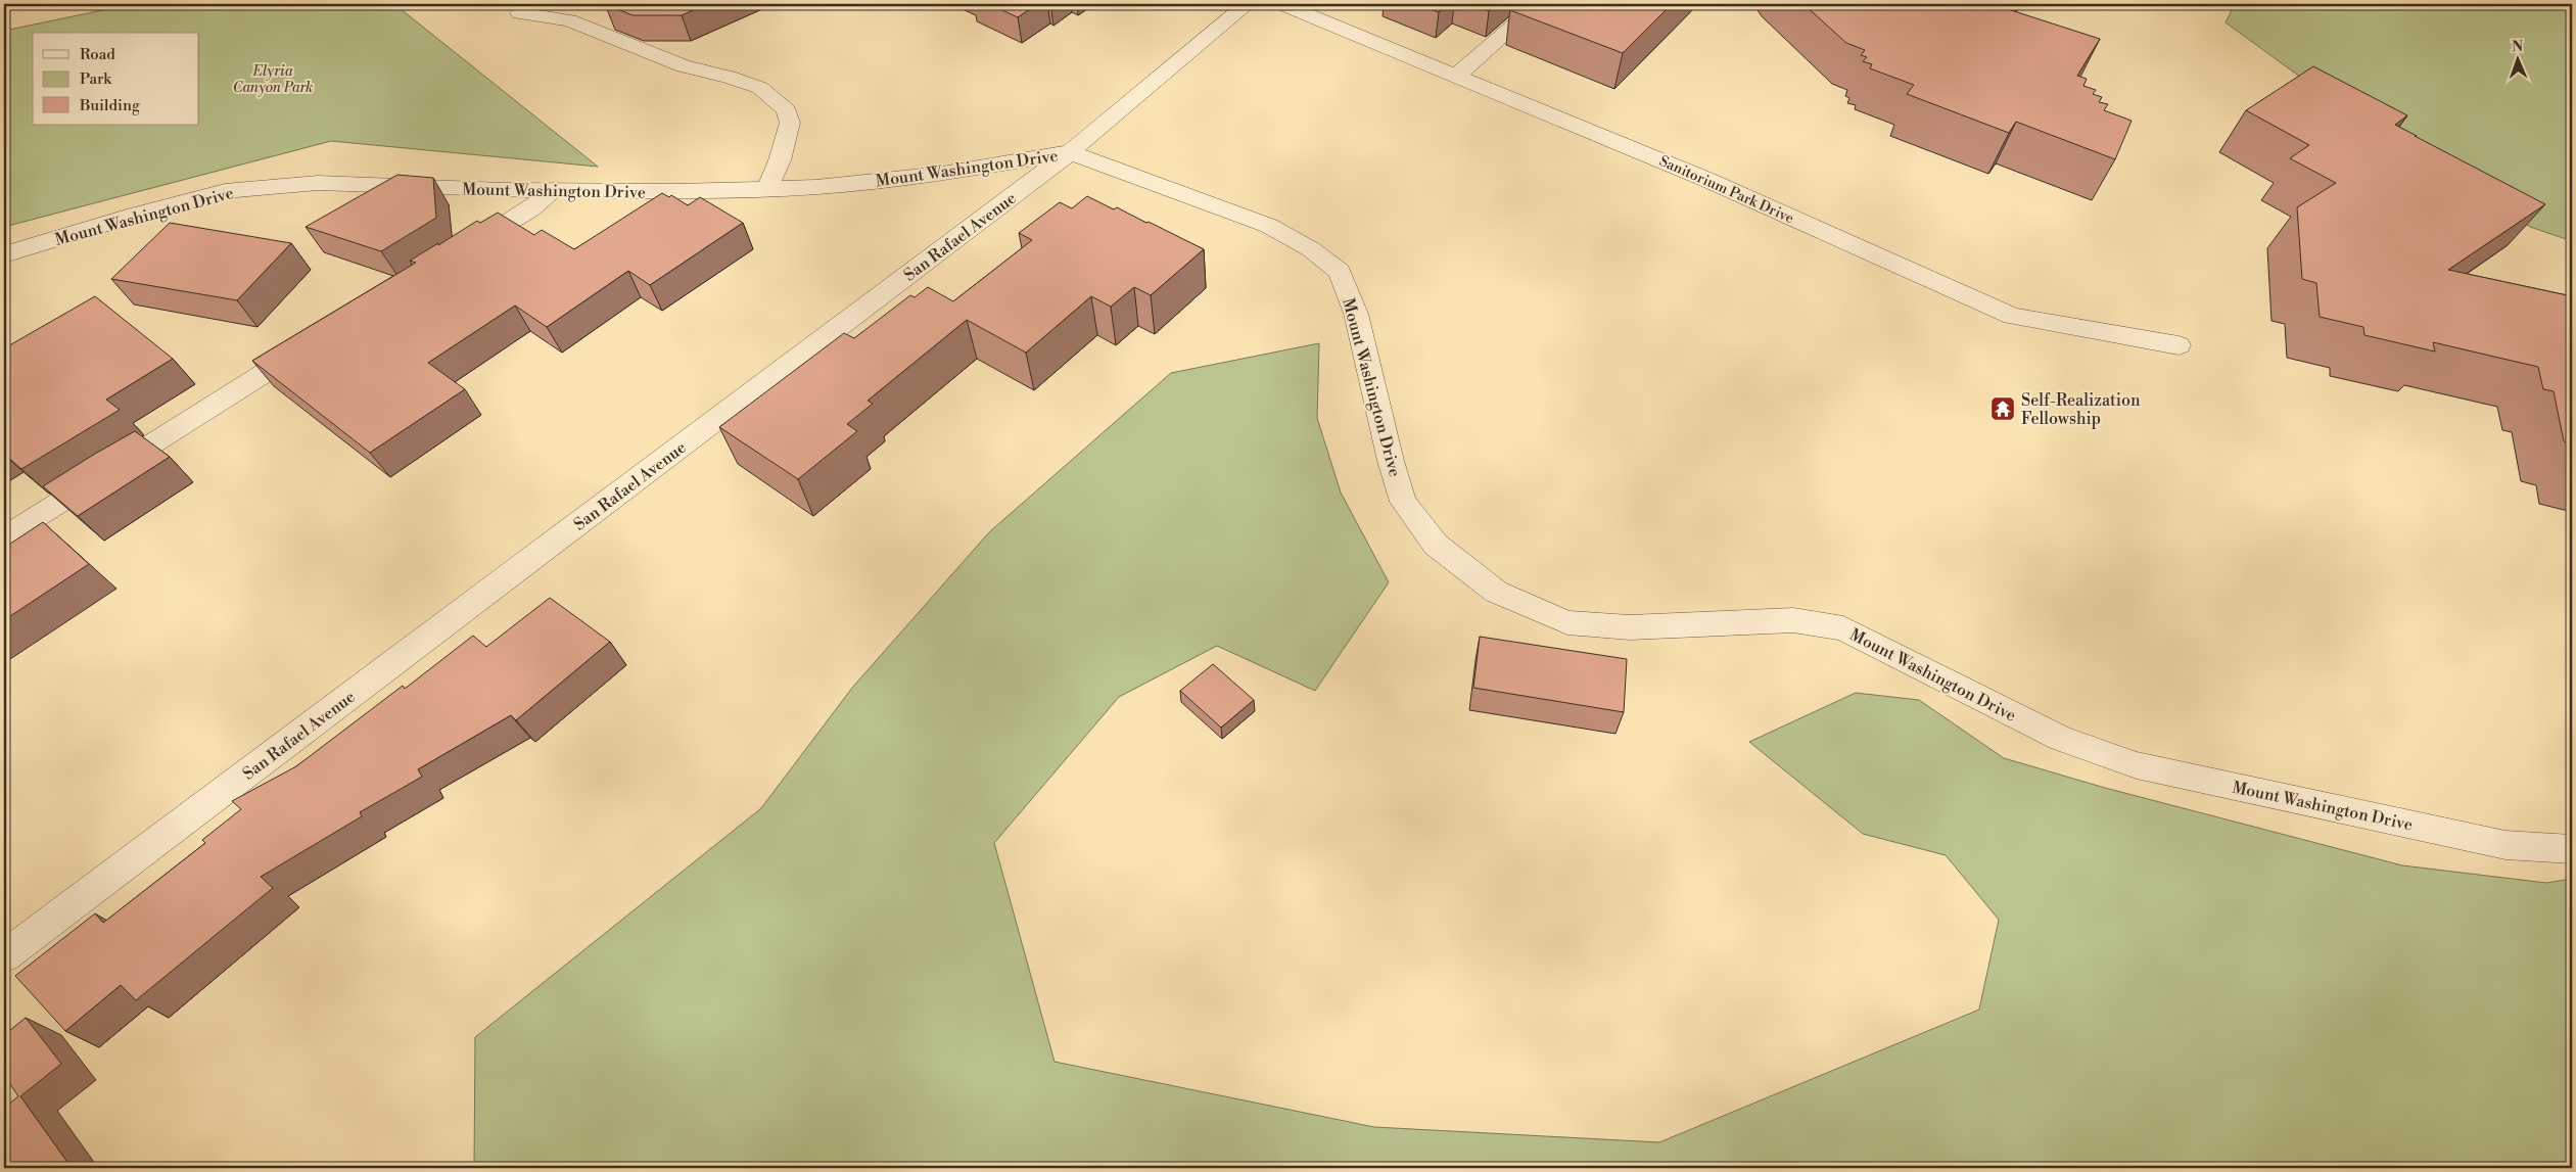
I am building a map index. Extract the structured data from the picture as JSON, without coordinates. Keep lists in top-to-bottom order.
{
  "streets": {
    "street": ["Mount Washington Drive", "Sanitorium Park Drive", "San Rafael Avenue"]
  },
  "crossings": [
    ["Mount Washington Drive", "San Rafael Avenue"]
  ],
  "parks": ["Elyria Canyon Park"],
  "places": {
    "temple": ["Self-Realization Fellowship"]
  },
  "legend": ["Road", "Park", "Building"],
  "north": "top"
}
